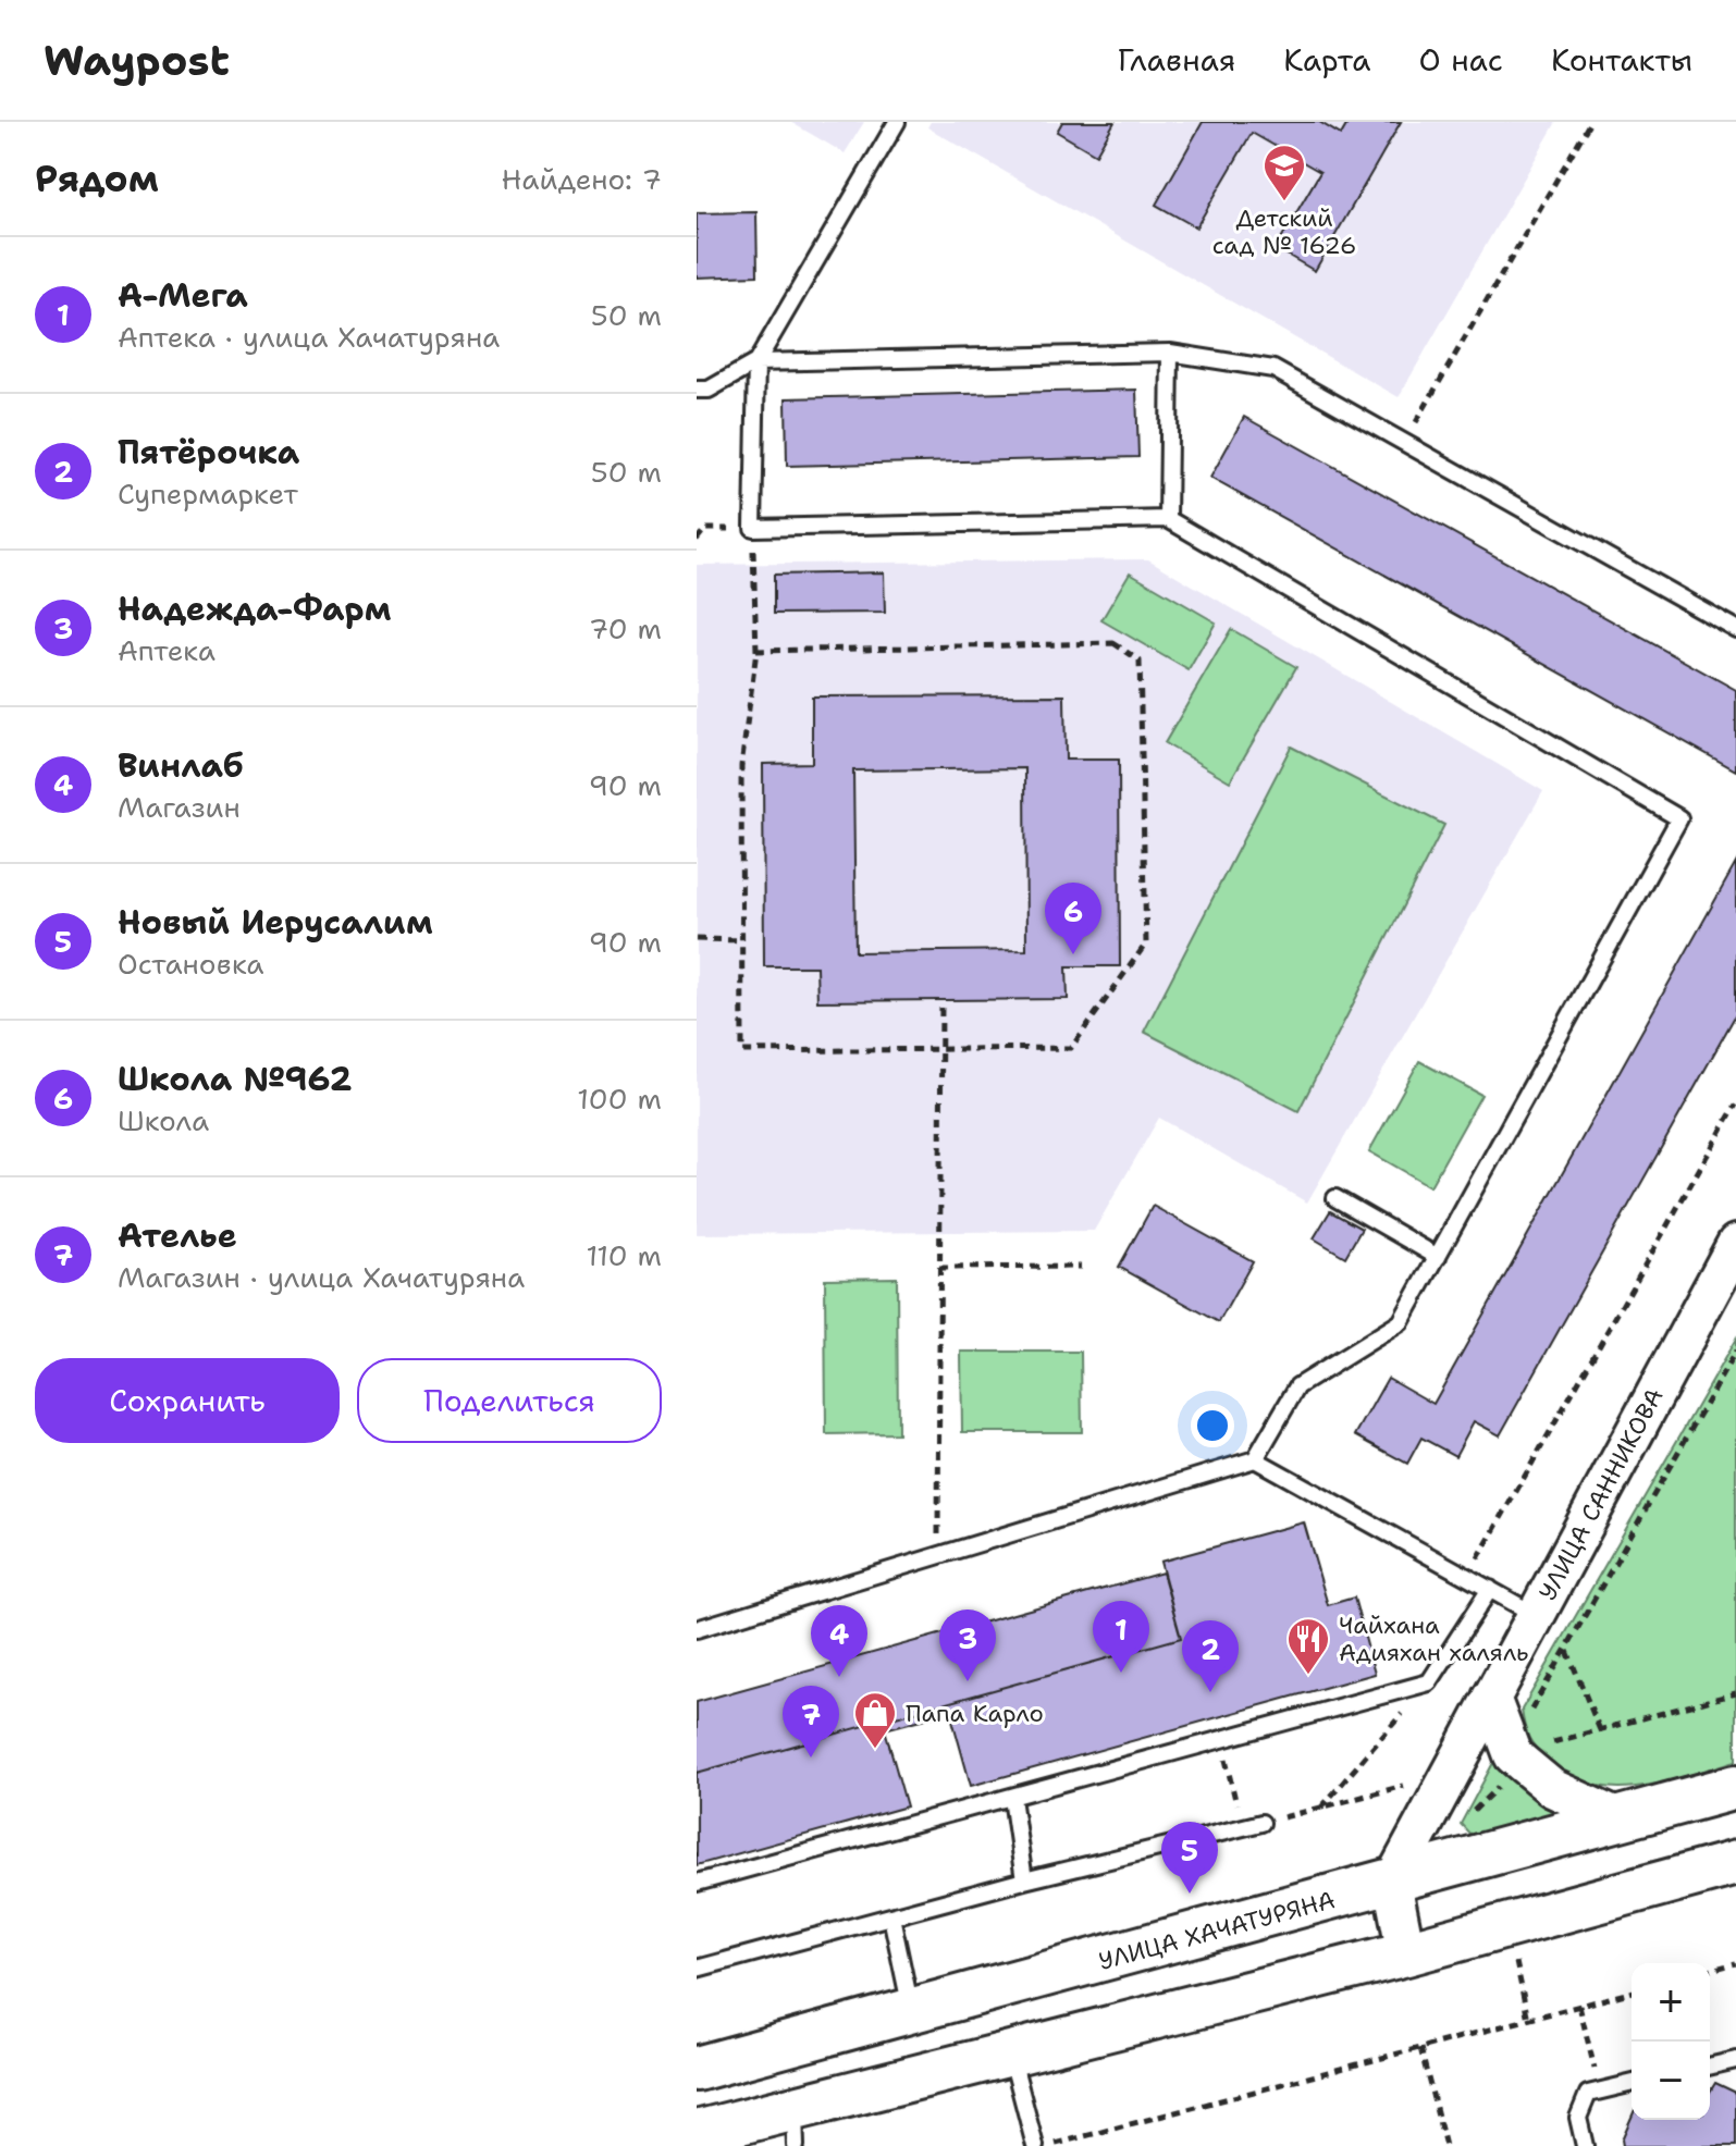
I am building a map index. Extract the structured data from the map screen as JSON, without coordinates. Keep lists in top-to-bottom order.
{
  "streets": {
    "main road": ["УЛИЦА ХАЧАТУРЯНА"],
    "street": ["УЛИЦА САННИКОВА"]
  },
  "crossings": [
    ["УЛИЦА САННИКОВА", "УЛИЦА ХАЧАТУРЯНА"]
  ],
  "places": {
    "school or university": ["Детский сад № 1626"],
    "restaurant": ["Чайхана Адияхан халяль"],
    "shop": ["Папа Карло"]
  },
  "page": {
    "header": "Waypost",
    "nav": [
      "Главная",
      "Карта",
      "О нас",
      "Контакты"
    ],
    "heading": ["Рядом", "Найдено: 7"],
    "list": [
      {
        "mark": "1",
        "name": "А-Мега",
        "note": "Аптека · улица Хачатуряна",
        "value": "50 m"
      },
      {
        "mark": "2",
        "name": "Пятёрочка",
        "note": "Супермаркет",
        "value": "50 m"
      },
      {
        "mark": "3",
        "name": "Надежда-Фарм",
        "note": "Аптека",
        "value": "70 m"
      },
      {
        "mark": "4",
        "name": "Винлаб",
        "note": "Магазин",
        "value": "90 m"
      },
      {
        "mark": "5",
        "name": "Новый Иерусалим",
        "note": "Остановка",
        "value": "90 m"
      },
      {
        "mark": "6",
        "name": "Школа №962",
        "note": "Школа",
        "value": "100 m"
      },
      {
        "mark": "7",
        "name": "Ателье",
        "note": "Магазин · улица Хачатуряна",
        "value": "110 m"
      }
    ],
    "pins": [
      "6",
      "1",
      "4",
      "3",
      "2",
      "7",
      "5"
    ],
    "buttons": ["Сохранить", "Поделиться"],
    "map_buttons": ["+", "−"]
  }
}
